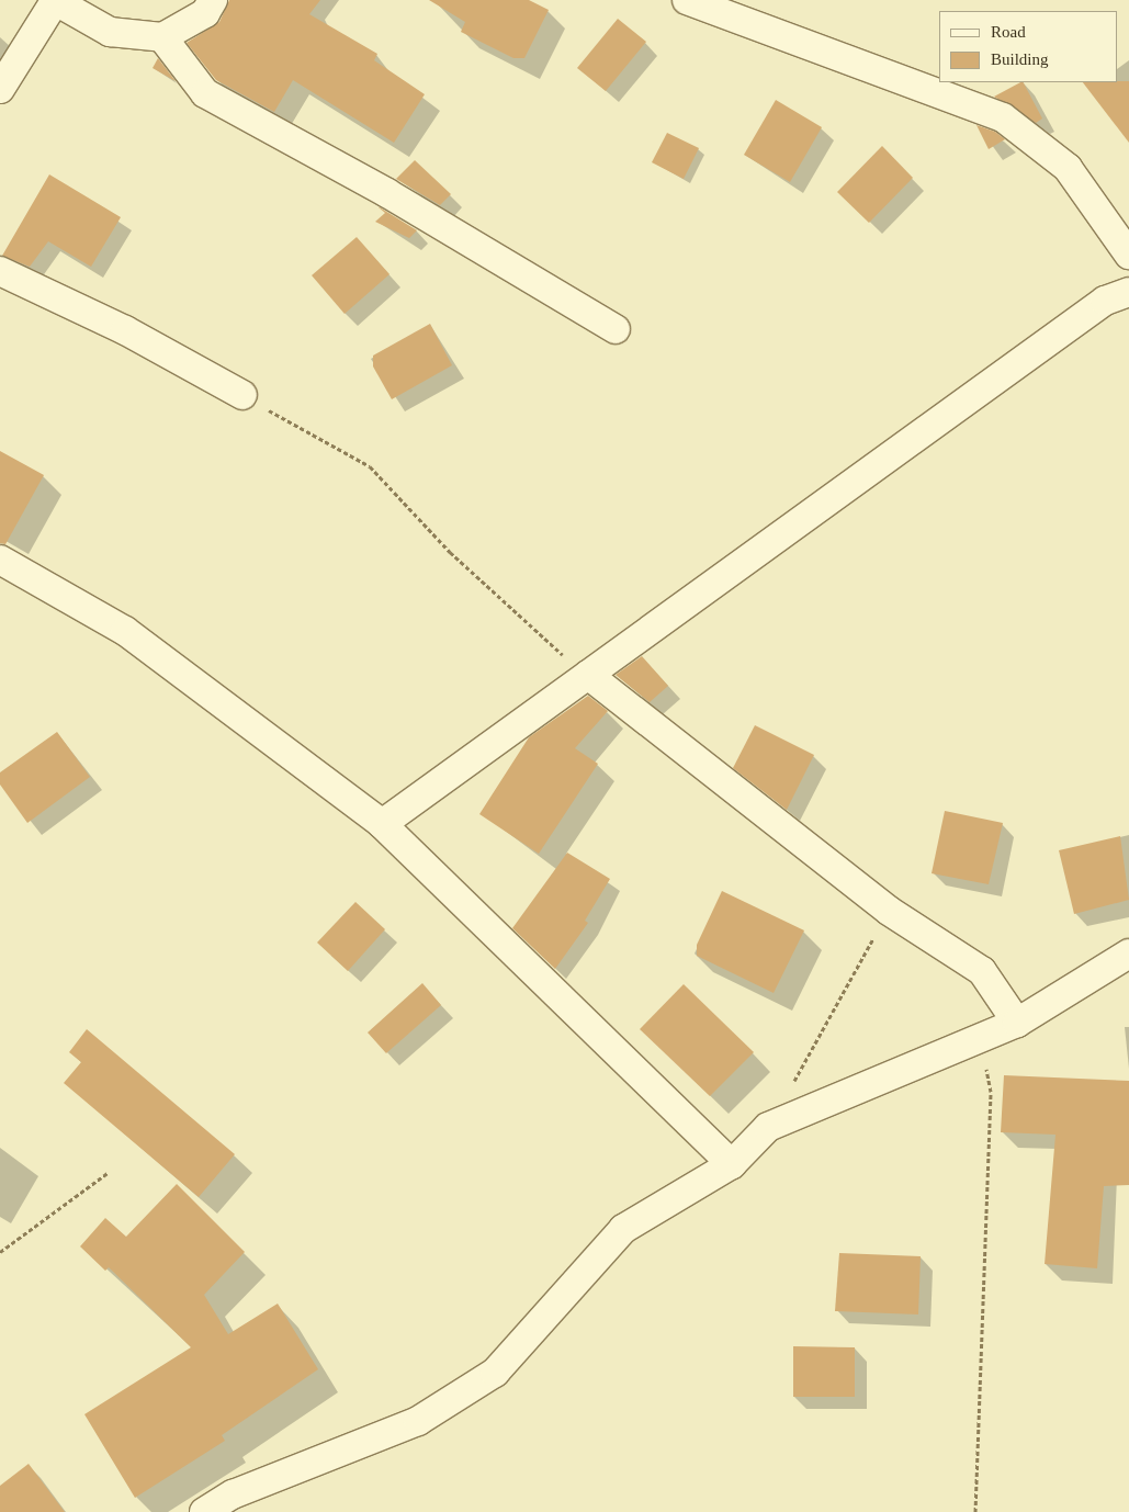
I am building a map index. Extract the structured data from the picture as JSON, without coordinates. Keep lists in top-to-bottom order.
{
  "legend": ["Road", "Building"]
}
